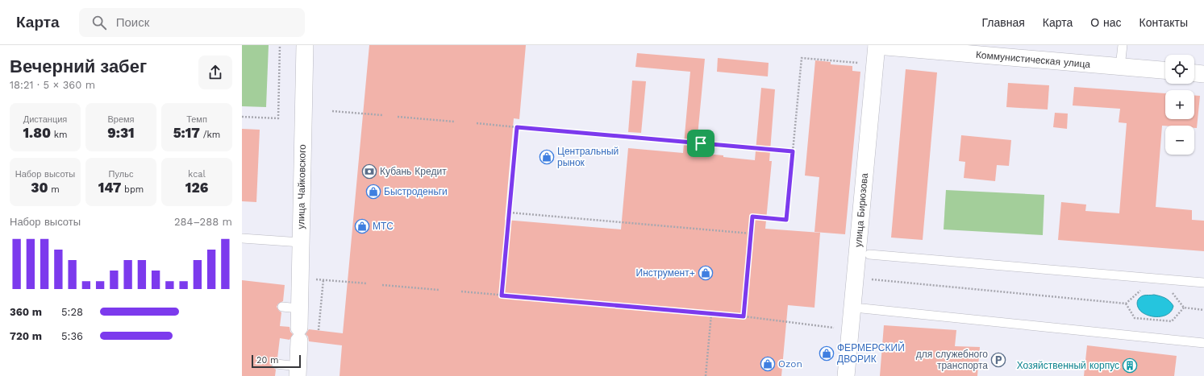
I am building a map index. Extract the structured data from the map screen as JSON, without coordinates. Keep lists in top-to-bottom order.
{
  "streets": {
    "street": ["Коммунистическая улица", "улица Чайковского", "улица Бирюзова"]
  },
  "crossings": [
    ["Коммунистическая улица", "улица Бирюзова"]
  ],
  "places": {
    "shop": [
      "Центральный рынок",
      "Быстроденьги",
      "МТС",
      "Инструмент+",
      "ФЕРМЕРСКИЙ ДВОРИК",
      "Ozon"
    ],
    "bank": ["Кубань Кредит"],
    "parking": ["для служебного транспорта"],
    "building": ["Хозяйственный корпус"]
  },
  "scale_bar": "20 m",
  "page": {
    "header": "Карта",
    "search": "Поиск",
    "nav": [
      "Главная",
      "Карта",
      "О нас",
      "Контакты"
    ],
    "heading": ["Вечерний забег", "18:21 · 5 × 360 m"],
    "map_buttons": ["+", "−"],
    "stats": [
      ["Дистанция", "1.80 km"],
      ["Время", "9:31"],
      ["Темп", "5:17 /km"],
      ["Набор высоты", "30 m"],
      ["Пульс", "147 bpm"],
      ["kcal", "126"]
    ],
    "chart": ["Набор высоты", "284–288 m"],
    "list": [
      {
        "name": "360 m",
        "note": "5:28"
      },
      {
        "name": "720 m",
        "note": "5:36"
      }
    ],
    "scale": "20 m"
  }
}
